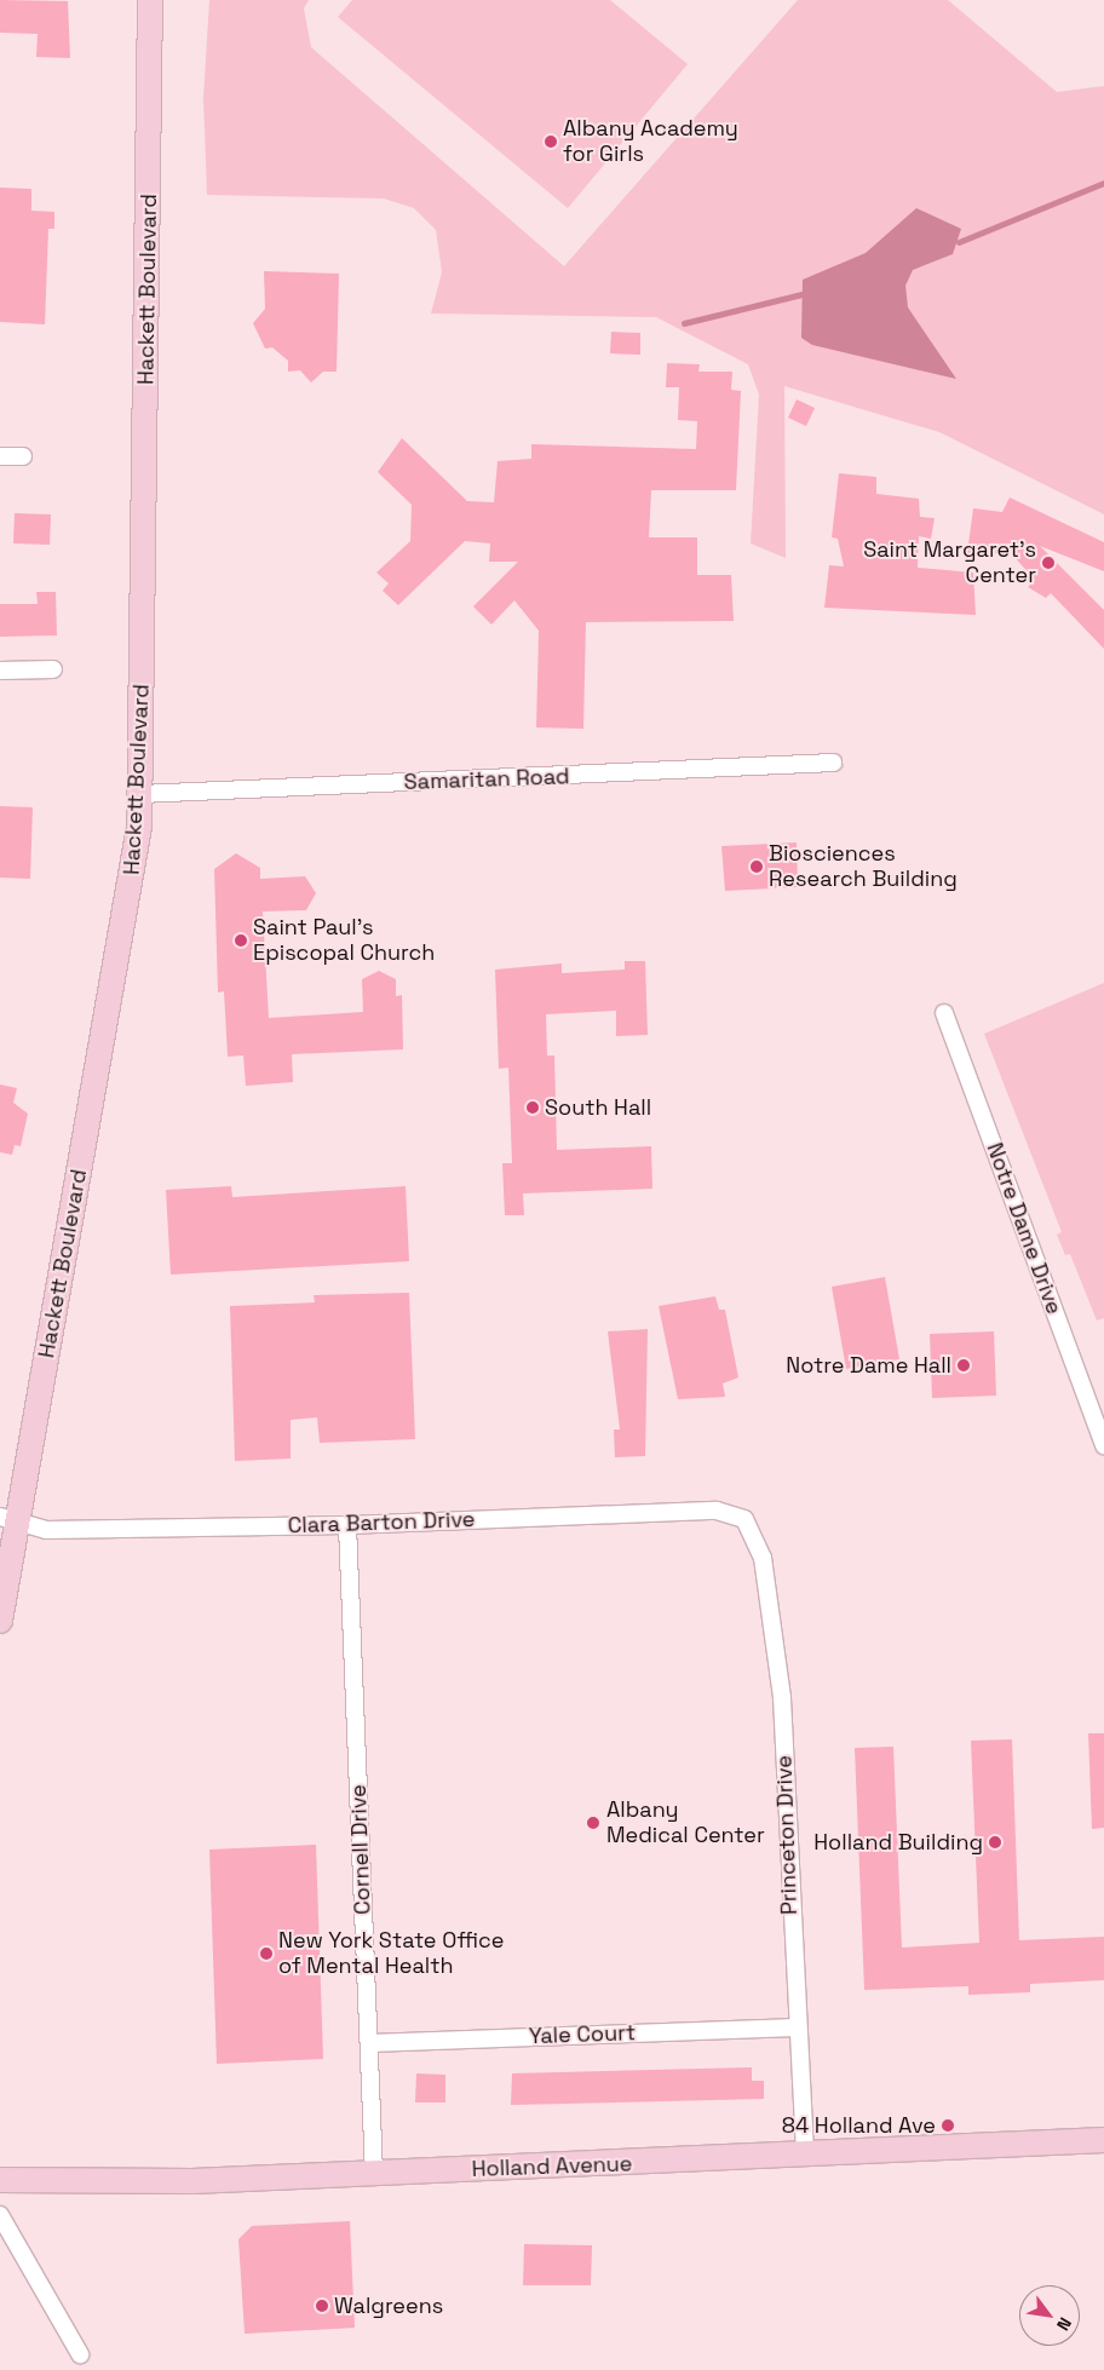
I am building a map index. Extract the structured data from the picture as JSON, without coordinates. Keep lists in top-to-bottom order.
{
  "streets": {
    "street": [
      "Hackett Boulevard",
      "Samaritan Road",
      "Notre Dame Drive",
      "Clara Barton Drive",
      "Princeton Drive",
      "Cornell Drive",
      "Yale Court",
      "Holland Avenue"
    ]
  },
  "crossings": [
    ["Hackett Boulevard", "Samaritan Road"],
    ["Hackett Boulevard", "Clara Barton Drive"],
    ["Clara Barton Drive", "Princeton Drive"],
    ["Clara Barton Drive", "Cornell Drive"],
    ["Princeton Drive", "Yale Court"],
    ["Princeton Drive", "Holland Avenue"],
    ["Cornell Drive", "Yale Court"],
    ["Cornell Drive", "Holland Avenue"]
  ],
  "places": [
    "Albany Academy for Girls",
    "Saint Margaret's Center",
    "Biosciences Research Building",
    "Saint Paul's Episcopal Church",
    "South Hall",
    "Notre Dame Hall",
    "Albany Medical Center",
    "Holland Building",
    "New York State Office of Mental Health",
    "84 Holland Ave",
    "Walgreens"
  ],
  "north": "bottom right"
}
